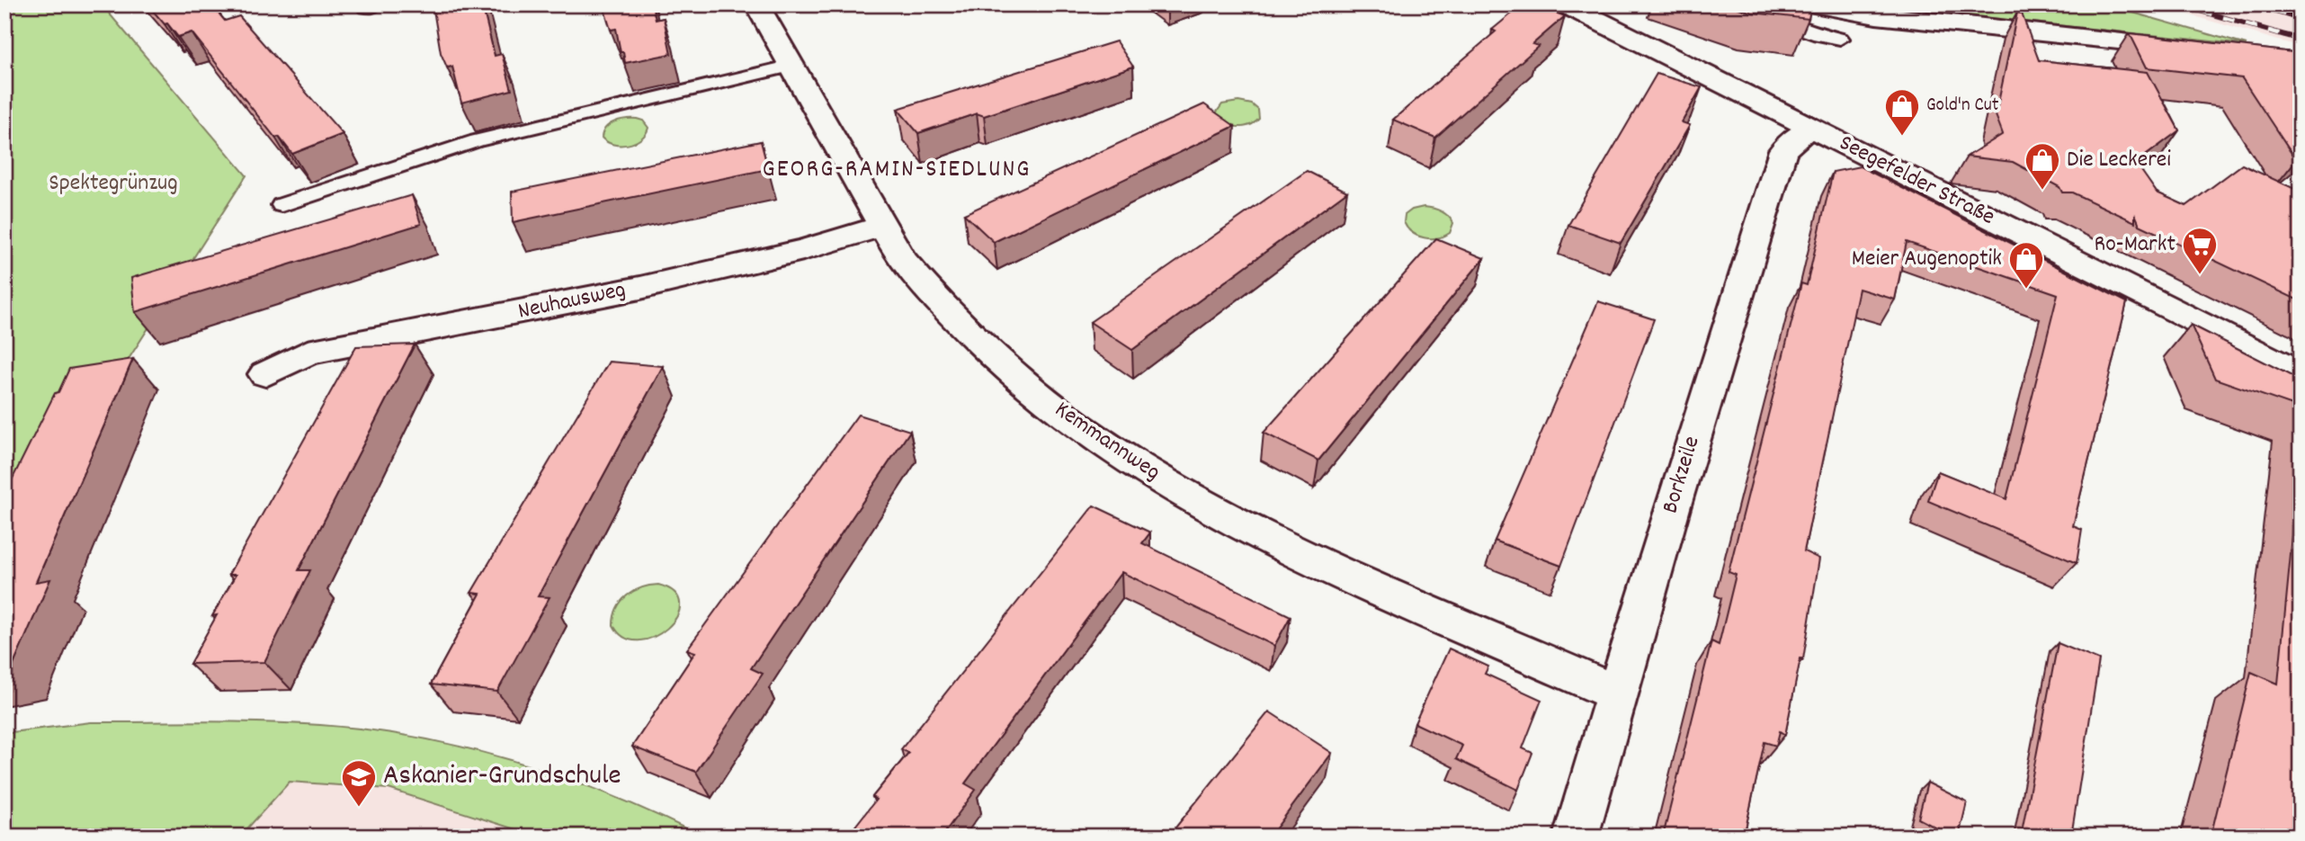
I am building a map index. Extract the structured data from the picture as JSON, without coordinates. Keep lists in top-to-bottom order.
{
  "streets": {
    "street": [
      "Seegefelder Straße",
      "Neuhausweg",
      "Kemmannweg",
      "Borkzeile"
    ]
  },
  "crossings": [
    ["Seegefelder Straße", "Borkzeile"],
    ["Neuhausweg", "Kemmannweg"],
    ["Kemmannweg", "Borkzeile"]
  ],
  "districts": ["GEORG-RAMIN-SIEDLUNG"],
  "parks": ["Spektegrünzug"],
  "places": {
    "shop": ["Gold'n Cut", "Die Leckerei", "Meier Augenoptik"],
    "supermarket": ["Ro-Markt"],
    "school or university": ["Askanier-Grundschule"]
  }
}
